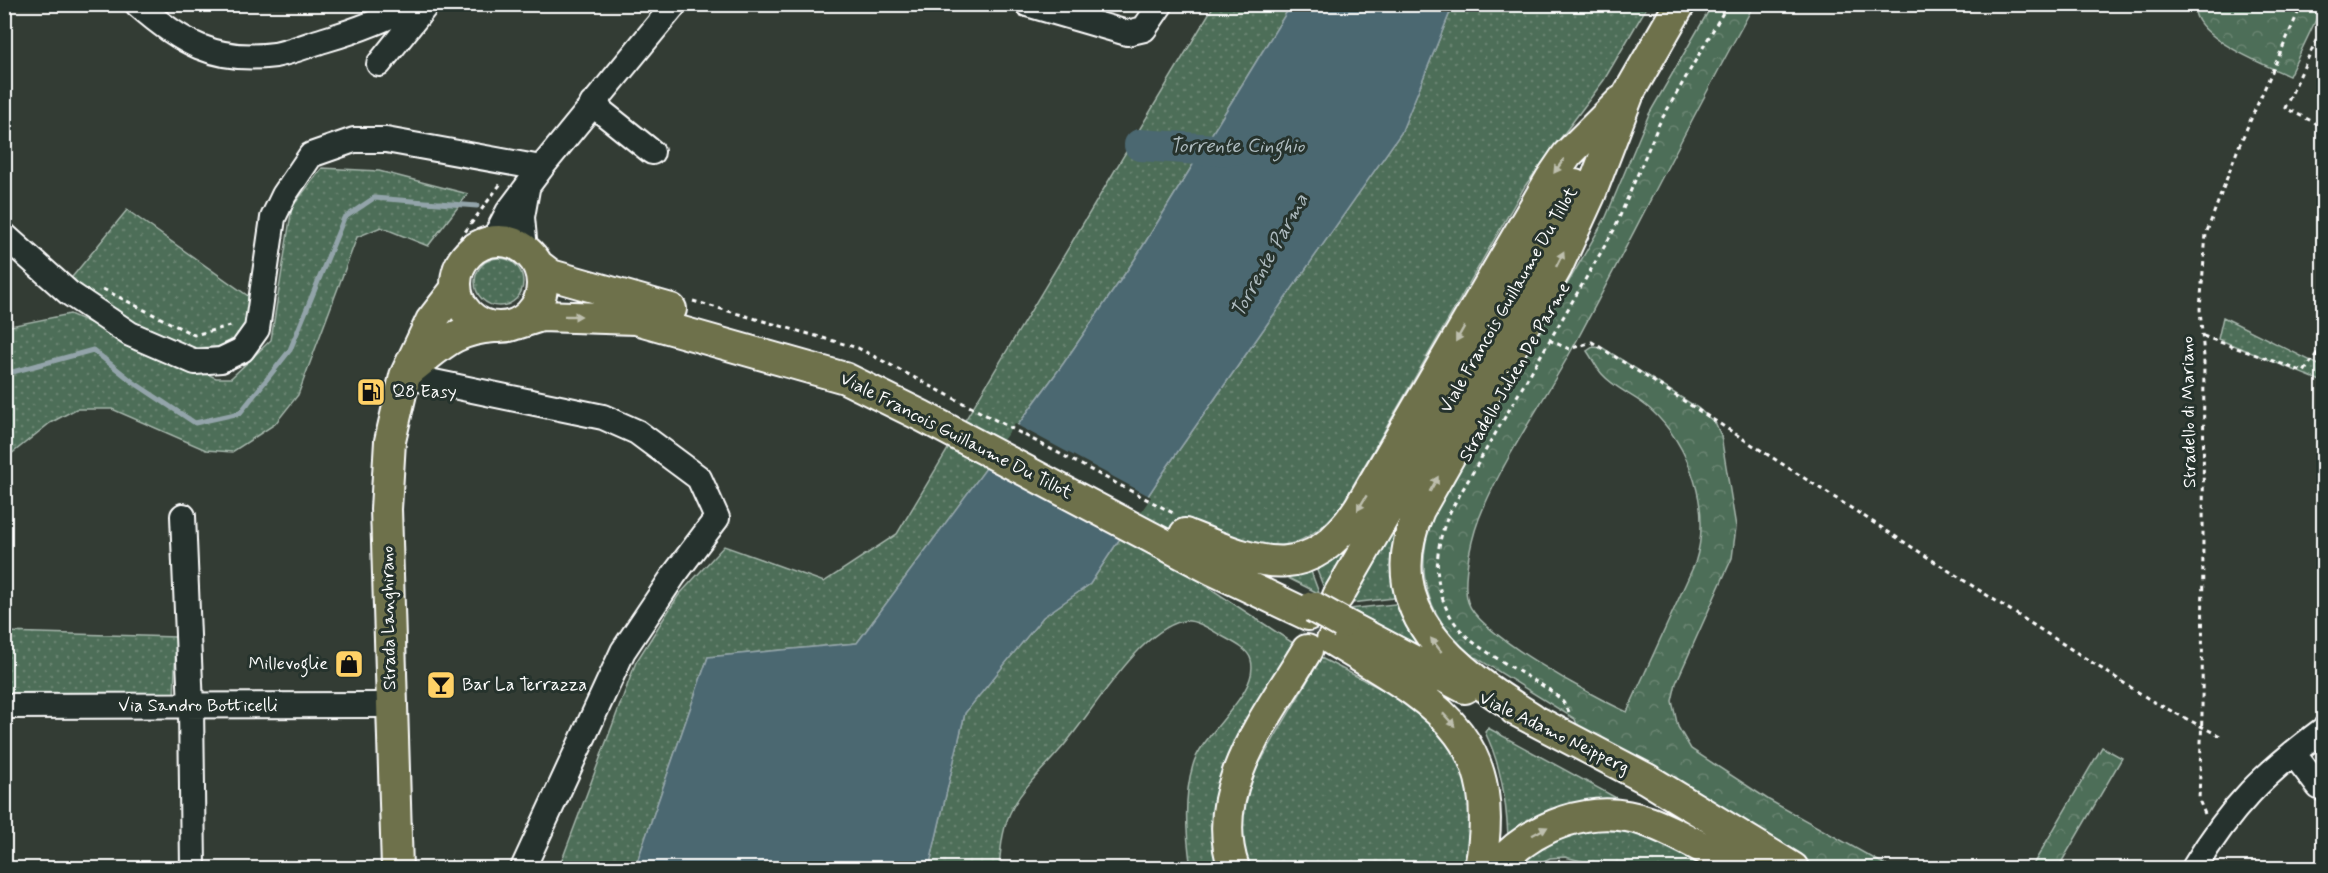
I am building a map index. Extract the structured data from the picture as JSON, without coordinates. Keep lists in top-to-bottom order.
{
  "streets": {
    "main road": ["Viale Francois Guillaume Du Tillot", "Strada Langhirano", "Viale Adamo Neipperg"],
    "street": ["Via Sandro Botticelli"],
    "path": ["Stradello Julien De Parme", "Stradello di Mariano"]
  },
  "crossings": [
    ["Viale Francois Guillaume Du Tillot", "Strada Langhirano"],
    ["Viale Francois Guillaume Du Tillot", "Viale Adamo Neipperg"],
    ["Strada Langhirano", "Via Sandro Botticelli"]
  ],
  "water": ["Torrente Cinghio", "Torrente Parma"],
  "places": {
    "fuel station": ["Q8 Easy"],
    "shop": ["Millevoglie"],
    "bar": ["Bar La Terrazza"]
  }
}
